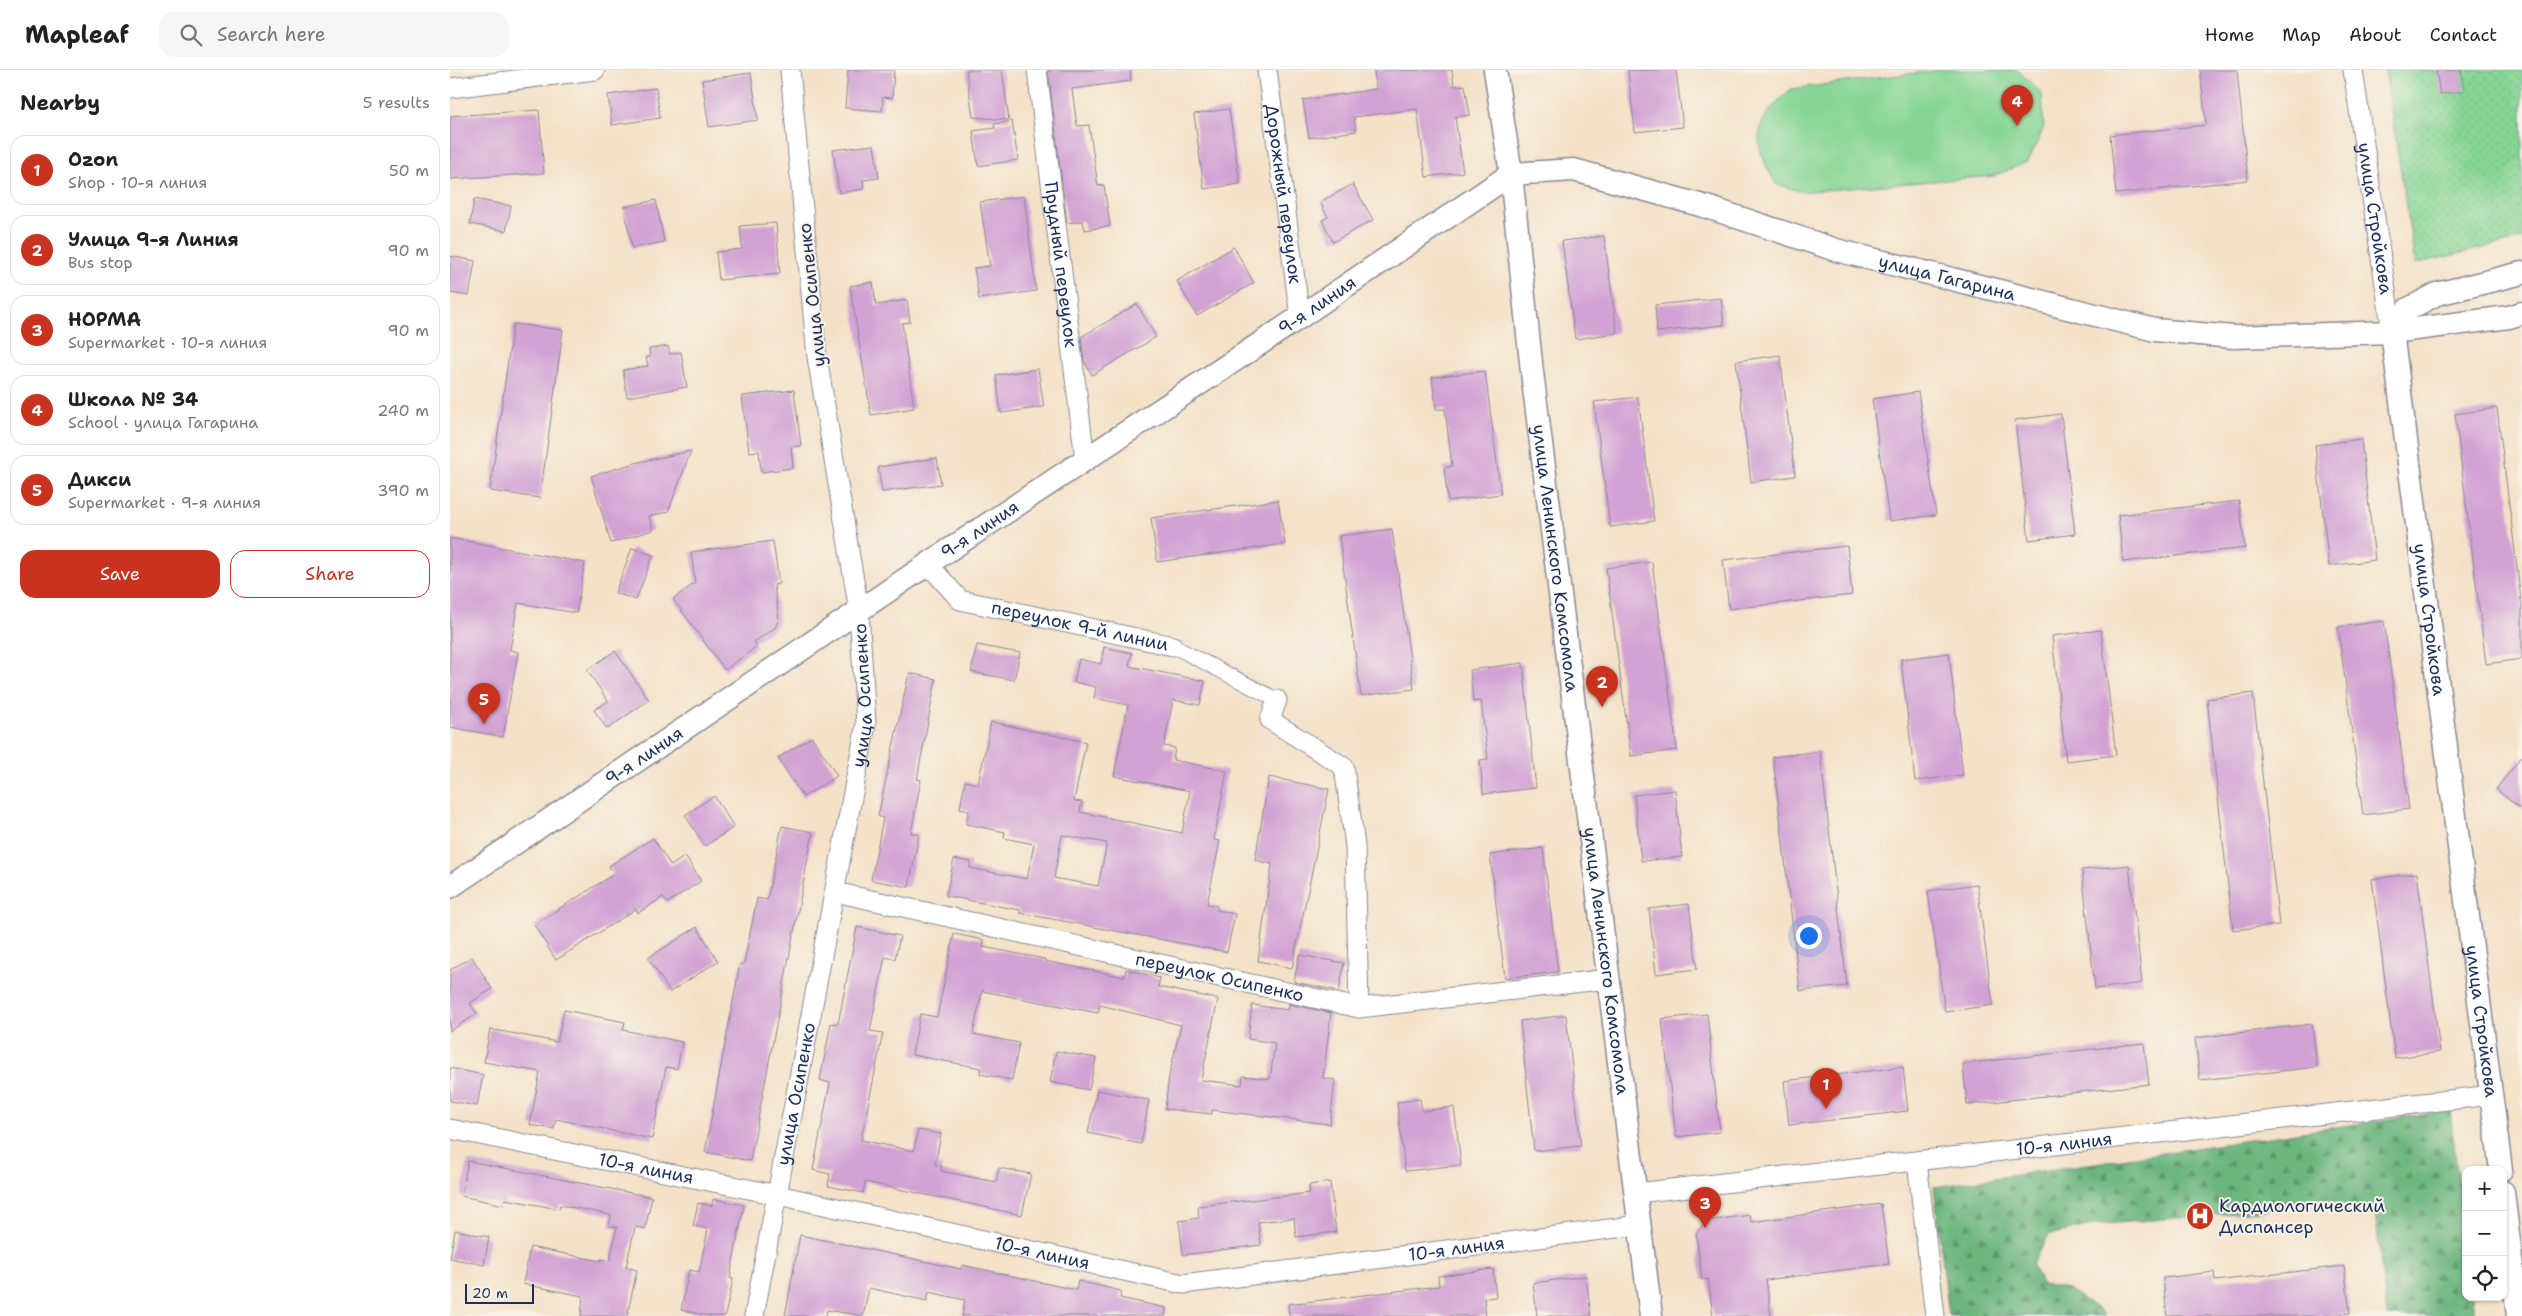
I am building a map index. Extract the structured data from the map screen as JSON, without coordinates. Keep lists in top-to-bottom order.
{
  "streets": {
    "street": [
      "Дорожный переулок",
      "улица Стройкова",
      "Прудный переулок",
      "улица Гагарина",
      "улица Осипенко",
      "9-я линия",
      "улица Ленинского Комсомола",
      "переулок 9-й линии",
      "переулок Осипенко",
      "10-я линия"
    ]
  },
  "crossings": [
    ["Дорожный переулок", "9-я линия"],
    ["улица Стройкова", "улица Гагарина"],
    ["улица Стройкова", "10-я линия"],
    ["Прудный переулок", "9-я линия"],
    ["улица Гагарина", "9-я линия"],
    ["улица Гагарина", "улица Ленинского Комсомола"],
    ["улица Осипенко", "9-я линия"],
    ["улица Осипенко", "переулок Осипенко"],
    ["улица Осипенко", "10-я линия"],
    ["9-я линия", "улица Ленинского Комсомола"],
    ["9-я линия", "переулок 9-й линии"],
    ["улица Ленинского Комсомола", "переулок Осипенко"],
    ["улица Ленинского Комсомола", "10-я линия"],
    ["переулок 9-й линии", "переулок Осипенко"]
  ],
  "places": {
    "hospital": ["Кардиологический Диспансер"]
  },
  "scale_bar": "20 m",
  "page": {
    "header": "Mapleaf",
    "search": "Search here",
    "nav": [
      "Home",
      "Map",
      "About",
      "Contact"
    ],
    "heading": ["Nearby", "5 results"],
    "pins": [
      "4",
      "2",
      "5",
      "1",
      "3"
    ],
    "list": [
      {
        "mark": "1",
        "name": "Ozon",
        "note": "Shop · 10-я линия",
        "value": "50 m"
      },
      {
        "mark": "2",
        "name": "Улица 9-я Линия",
        "note": "Bus stop",
        "value": "90 m"
      },
      {
        "mark": "3",
        "name": "НОРМА",
        "note": "Supermarket · 10-я линия",
        "value": "90 m"
      },
      {
        "mark": "4",
        "name": "Школа № 34",
        "note": "School · улица Гагарина",
        "value": "240 m"
      },
      {
        "mark": "5",
        "name": "Дикси",
        "note": "Supermarket · 9-я линия",
        "value": "390 m"
      }
    ],
    "buttons": ["Save", "Share"],
    "map_buttons": ["+", "−"],
    "scale": "20 m"
  }
}
